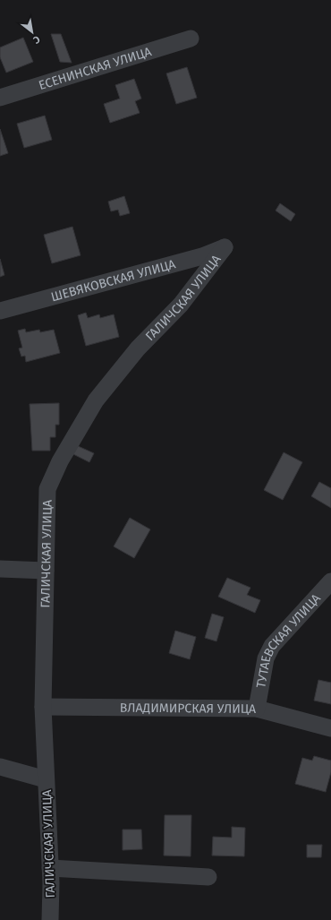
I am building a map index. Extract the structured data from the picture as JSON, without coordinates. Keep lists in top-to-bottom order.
{
  "streets": {
    "street": [
      "ЕСЕНИНСКАЯ УЛИЦА",
      "ШЕВЯКОВСКАЯ УЛИЦА",
      "ГАЛИЧСКАЯ УЛИЦА",
      "ТУТАЕВСКАЯ УЛИЦА",
      "ВЛАДИМИРСКАЯ УЛИЦА"
    ]
  },
  "crossings": [
    ["ШЕВЯКОВСКАЯ УЛИЦА", "ГАЛИЧСКАЯ УЛИЦА"],
    ["ГАЛИЧСКАЯ УЛИЦА", "ВЛАДИМИРСКАЯ УЛИЦА"],
    ["ТУТАЕВСКАЯ УЛИЦА", "ВЛАДИМИРСКАЯ УЛИЦА"]
  ],
  "north": "bottom right"
}
